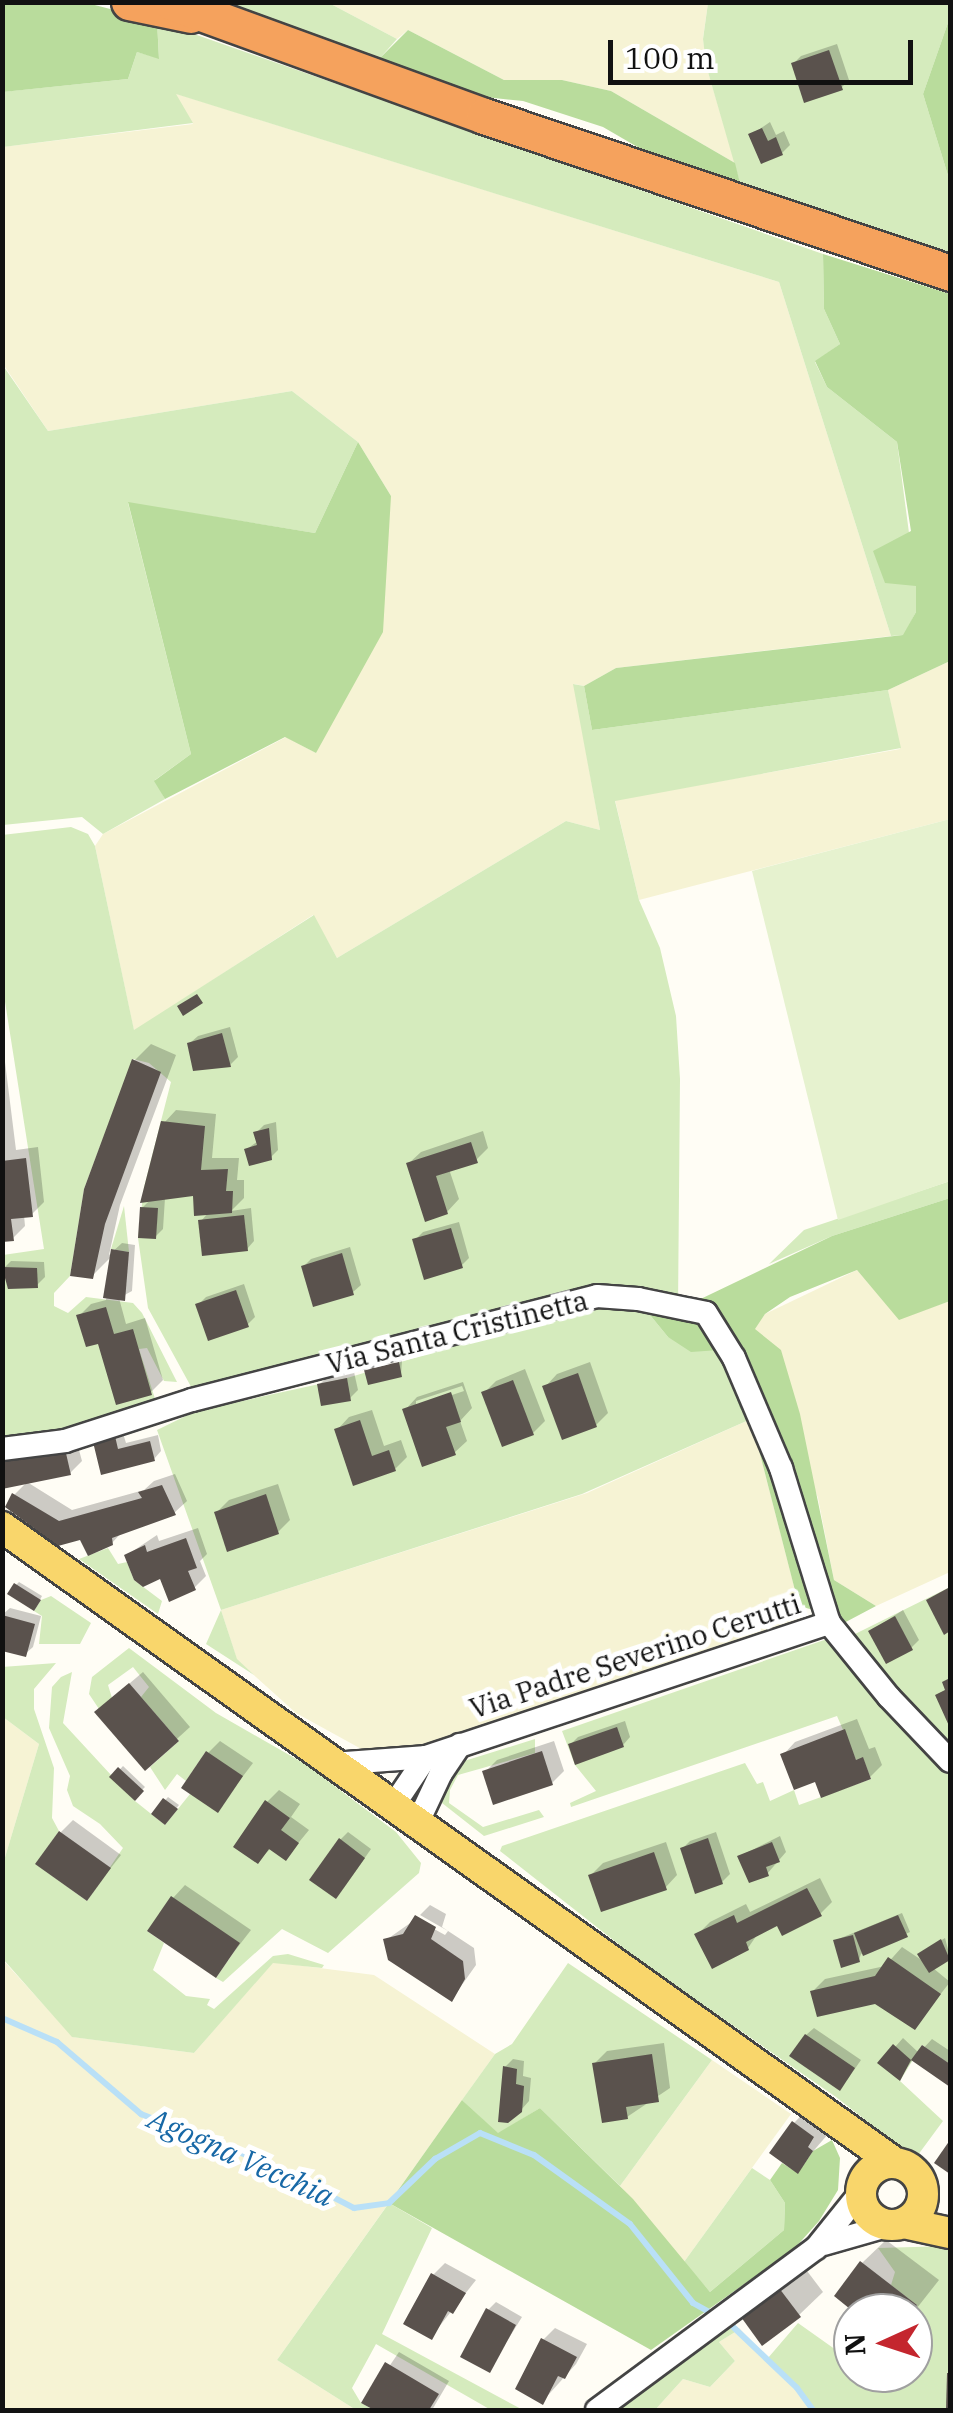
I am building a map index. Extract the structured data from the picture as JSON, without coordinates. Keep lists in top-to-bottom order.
{
  "streets": {
    "street": ["Via Santa Cristinetta", "Via Padre Severino Cerutti"]
  },
  "crossings": [
    ["Via Santa Cristinetta", "Via Padre Severino Cerutti"]
  ],
  "water": ["Agogna Vecchia"],
  "scale_bar": "100 m",
  "north": "left"
}
